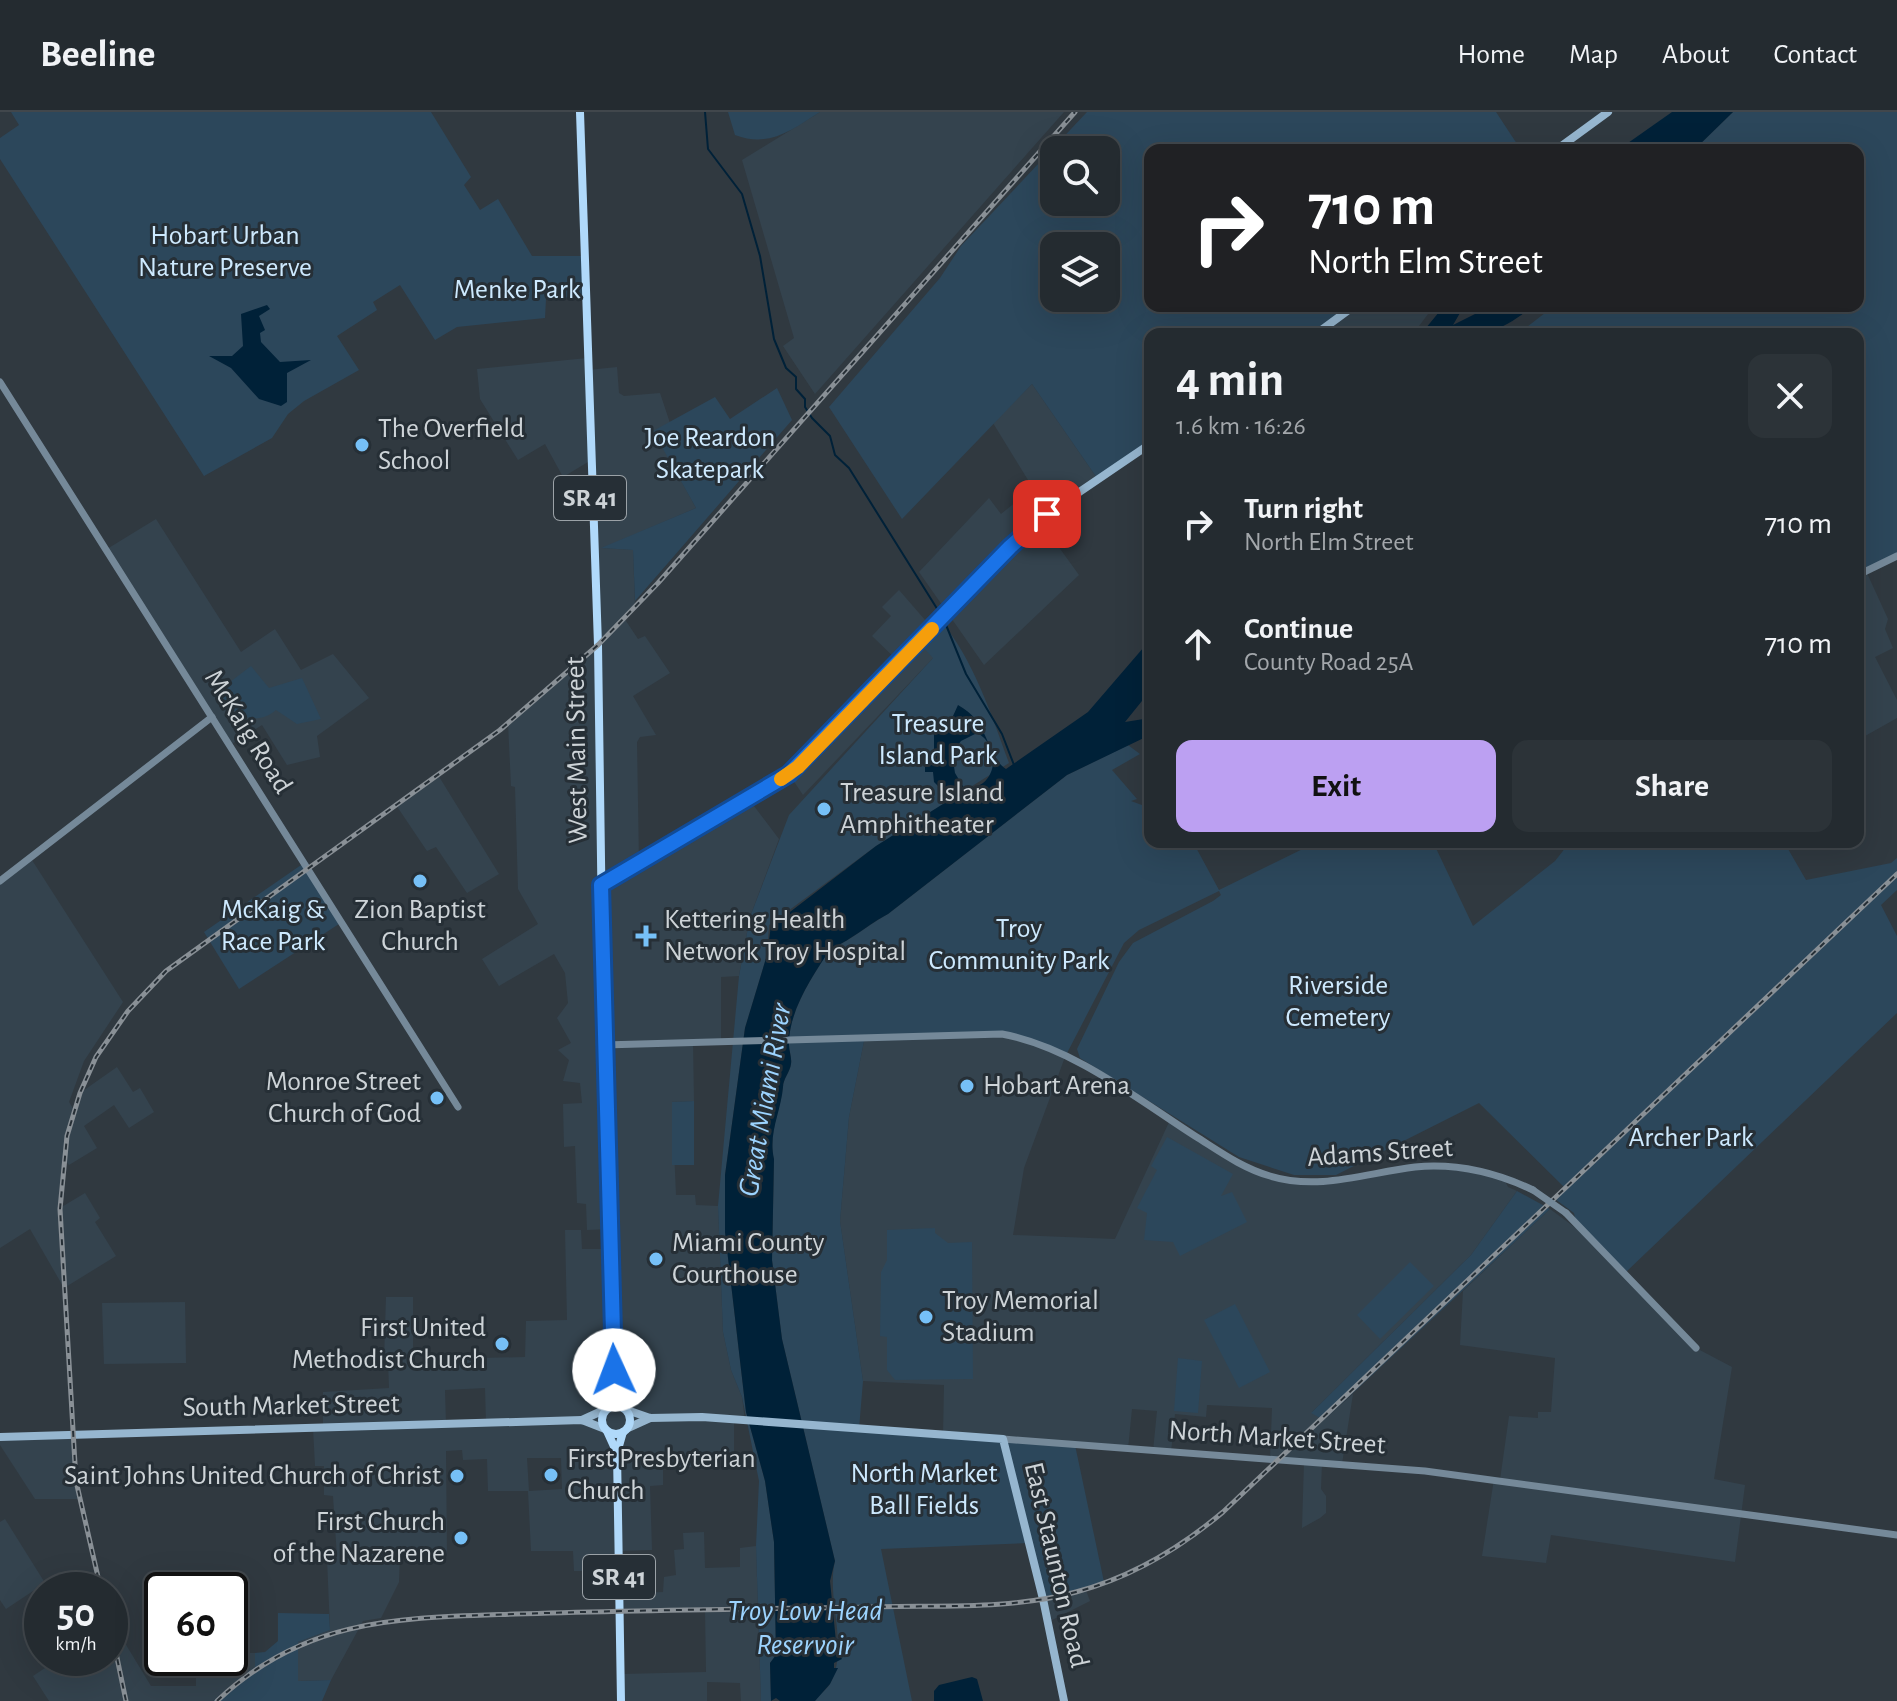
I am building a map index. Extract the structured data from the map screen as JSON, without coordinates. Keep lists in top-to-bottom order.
{
  "streets": {
    "main road": [
      "SR 41",
      "West Main Street",
      "South Market Street",
      "North Market Street",
      "East Staunton Road"
    ],
    "street": ["McKaig Road", "Adams Street"]
  },
  "crossings": [
    ["West Main Street", "Adams Street"],
    ["North Market Street", "East Staunton Road"]
  ],
  "water": ["Great Miami River", "Troy Low Head Reservoir"],
  "parks": [
    "Hobart Urban Nature Preserve",
    "Menke Park",
    "Joe Reardon Skatepark",
    "Treasure Island Park",
    "McKaig & Race Park",
    "Troy Community Park",
    "Riverside Cemetery",
    "Archer Park",
    "North Market Ball Fields"
  ],
  "places": {
    "other": [
      "The Overfield School",
      "Treasure Island Amphitheater",
      "Zion Baptist Church",
      "Hobart Arena",
      "Monroe Street Church of God",
      "Miami County Courthouse",
      "Troy Memorial Stadium",
      "First United Methodist Church",
      "First Presbyterian Church",
      "Saint Johns United Church of Christ",
      "First Church of the Nazarene"
    ],
    "health": ["Kettering Health Network Troy Hospital"]
  },
  "page": {
    "header": "Beeline",
    "nav": [
      "Home",
      "Map",
      "About",
      "Contact"
    ],
    "turn": ["710 m", "North Elm Street"],
    "heading": ["4 min", "1.6 km · 16:26"],
    "list": [
      {
        "name": "Turn right",
        "note": "North Elm Street",
        "value": "710 m"
      },
      {
        "name": "Continue",
        "note": "County Road 25A",
        "value": "710 m"
      }
    ],
    "buttons": ["Exit", "Share"],
    "speed": "50 km/h",
    "limit": "60"
  }
}
